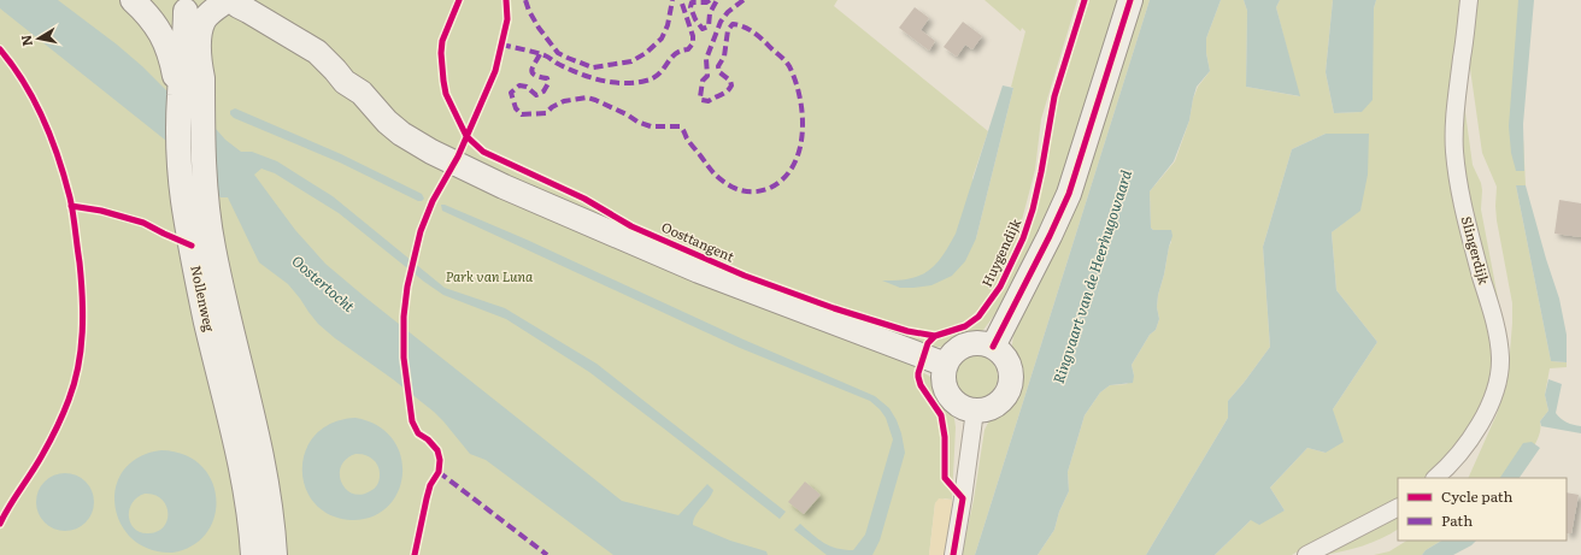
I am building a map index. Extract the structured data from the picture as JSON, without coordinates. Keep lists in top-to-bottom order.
{
  "streets": {
    "main road": ["Oosttangent", "Nollenweg"],
    "street": ["Slingerdijk"],
    "cycle path": ["Huygendijk"]
  },
  "crossings": [
    ["Oosttangent", "Nollenweg"]
  ],
  "water": ["Ringvaart van de Heerhugowaard", "Oostertocht"],
  "parks": ["Park van Luna"],
  "legend": ["Cycle path", "Path"],
  "north": "left"
}
